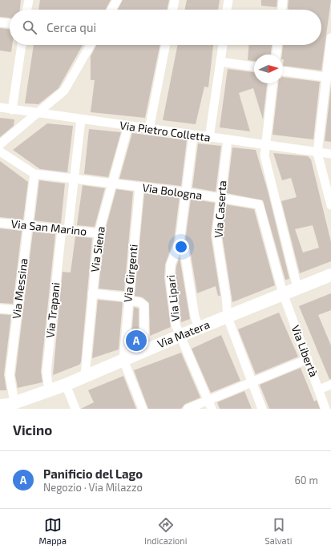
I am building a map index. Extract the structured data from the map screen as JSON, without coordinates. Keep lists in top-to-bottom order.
{
  "streets": {
    "street": [
      "Via Pietro Colletta",
      "Via Bologna",
      "Via Caserta",
      "Via San Marino",
      "Via Siena",
      "Via Girgenti",
      "Via Messina",
      "Via Lipari",
      "Via Trapani",
      "Via Matera",
      "Via Libertà"
    ]
  },
  "crossings": [
    ["Via Pietro Colletta", "Via Caserta"],
    ["Via Pietro Colletta", "Via Siena"],
    ["Via Pietro Colletta", "Via Lipari"],
    ["Via Pietro Colletta", "Via Trapani"],
    ["Via Bologna", "Via Caserta"],
    ["Via Bologna", "Via Siena"],
    ["Via Bologna", "Via Girgenti"],
    ["Via Bologna", "Via Messina"],
    ["Via Bologna", "Via Lipari"],
    ["Via Bologna", "Via Trapani"],
    ["Via Bologna", "Via Matera"],
    ["Via Bologna", "Via Libertà"],
    ["Via Caserta", "Via Matera"],
    ["Via San Marino", "Via Siena"],
    ["Via San Marino", "Via Messina"],
    ["Via San Marino", "Via Trapani"],
    ["Via Siena", "Via Matera"],
    ["Via Girgenti", "Via Matera"],
    ["Via Messina", "Via Matera"],
    ["Via Lipari", "Via Matera"],
    ["Via Trapani", "Via Matera"],
    ["Via Matera", "Via Libertà"]
  ],
  "north": "right",
  "page": {
    "search": "Cerca qui",
    "pins": "A",
    "heading": "Vicino",
    "list": [
      {
        "mark": "A",
        "name": "Panificio del Lago",
        "note": "Negozio · Via Milazzo",
        "value": "60 m"
      }
    ],
    "nav": ["Mappa", "Indicazioni", "Salvati"]
  }
}
